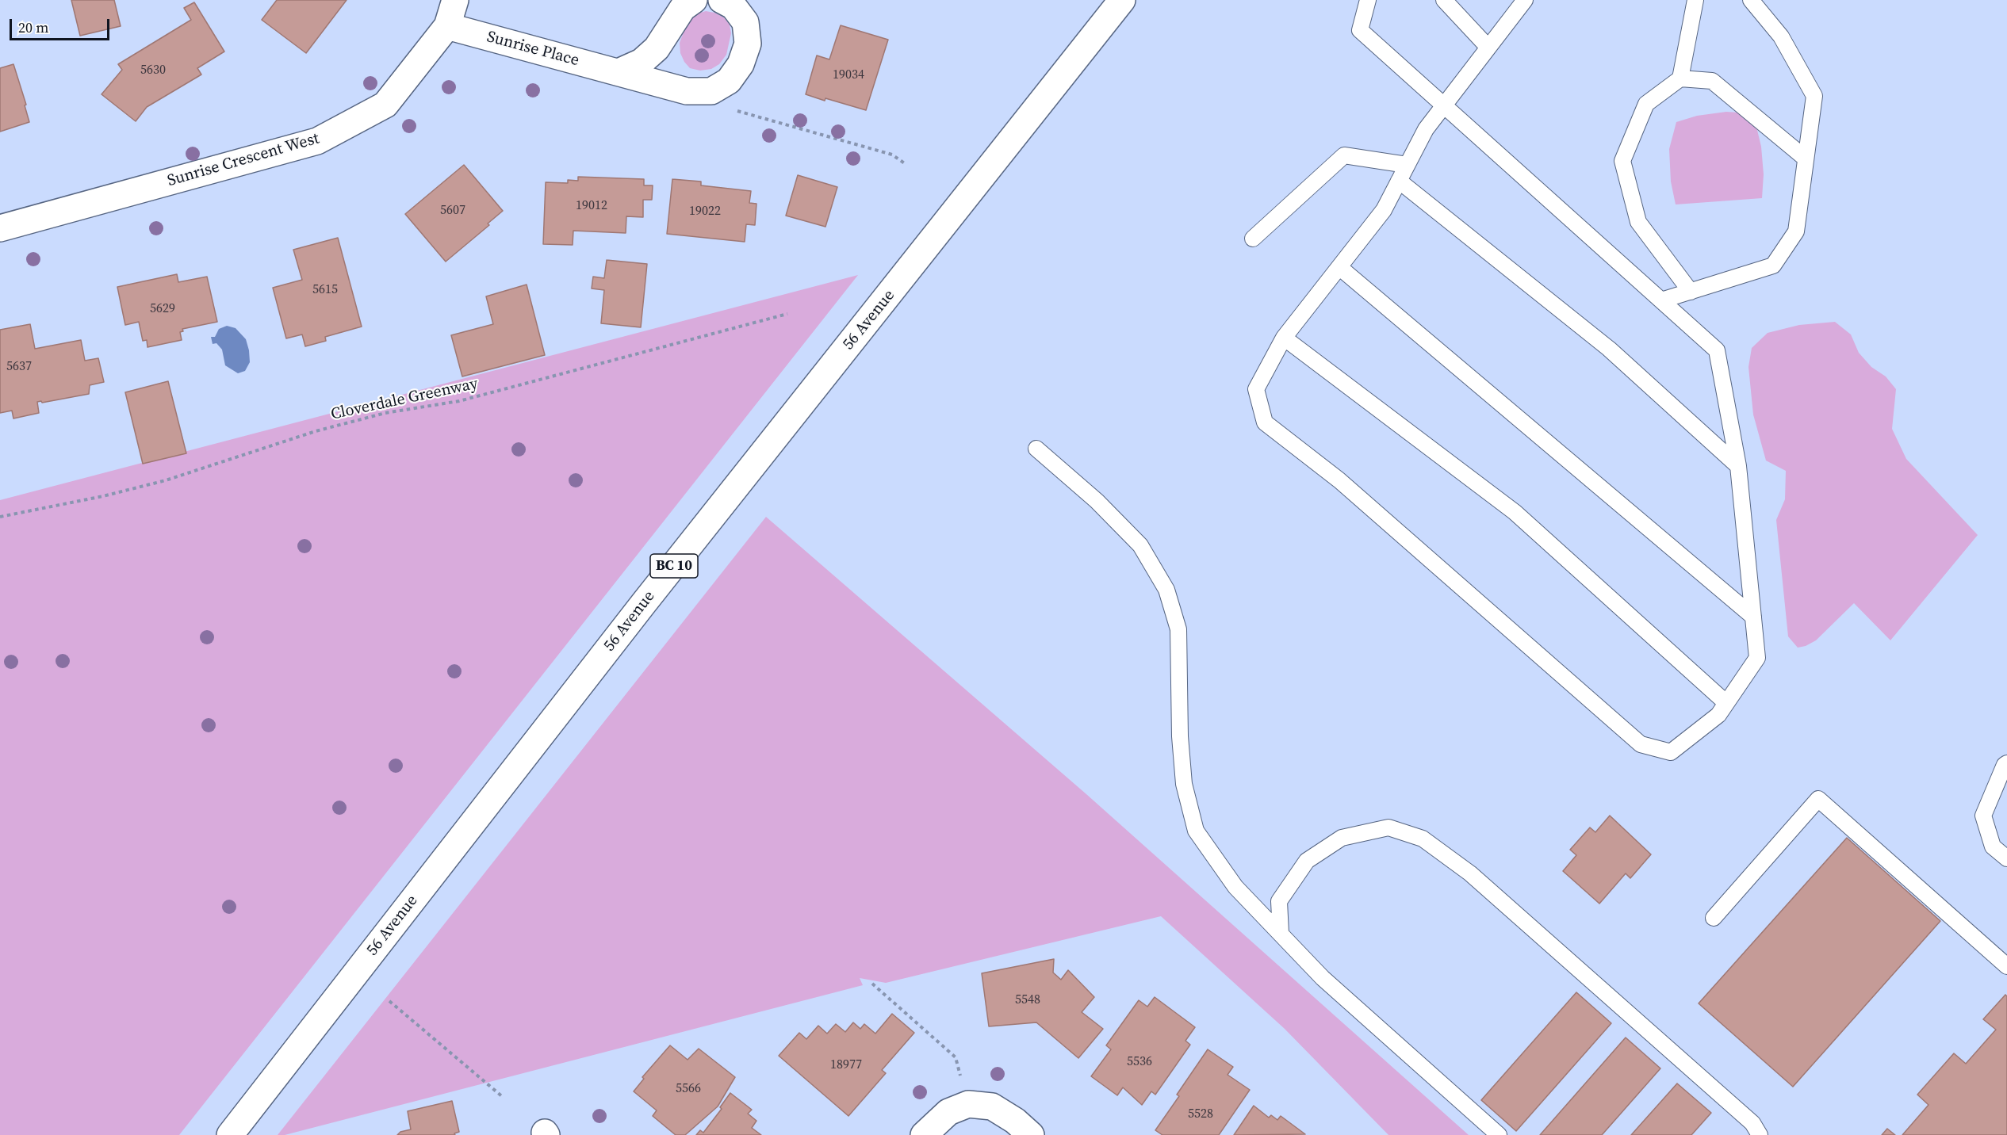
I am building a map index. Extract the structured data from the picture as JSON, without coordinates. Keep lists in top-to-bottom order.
{
  "streets": {
    "main road": [
      "Sunrise Place",
      "Sunrise Crescent West",
      "56 Avenue",
      "BC 10"
    ],
    "path": ["Cloverdale Greenway"]
  },
  "crossings": [
    ["Sunrise Place", "Sunrise Crescent West"]
  ],
  "house_numbers": [
    "5630",
    "19034",
    "19012",
    "5607",
    "19022",
    "5615",
    "5629",
    "5637",
    "5548",
    "5536",
    "18977",
    "5566",
    "5528"
  ],
  "scale_bar": "20 m"
}
